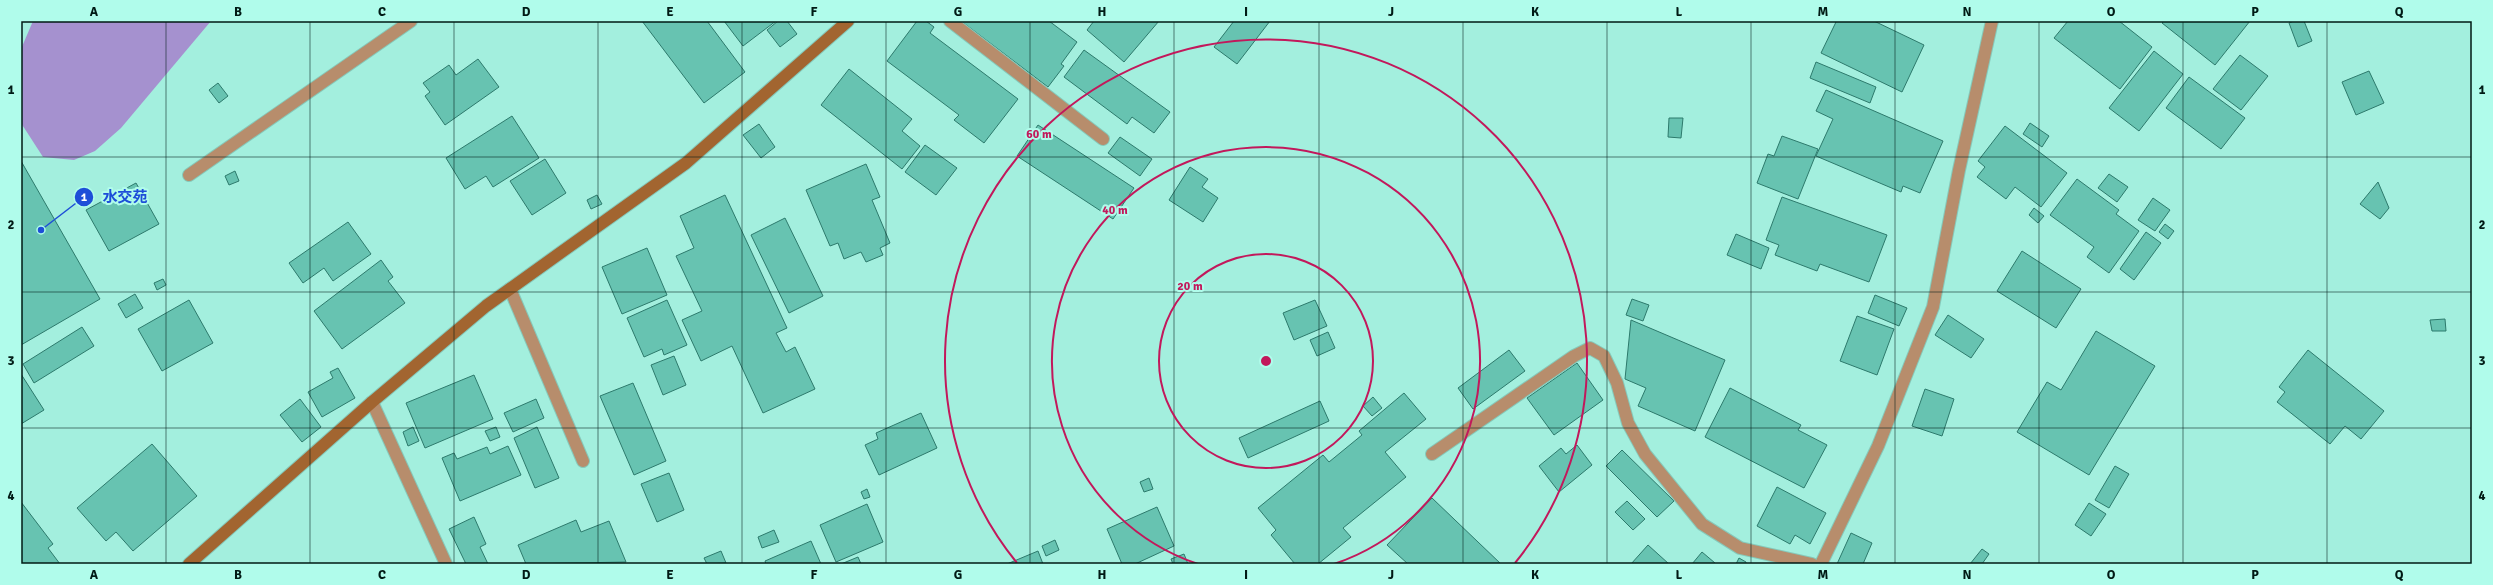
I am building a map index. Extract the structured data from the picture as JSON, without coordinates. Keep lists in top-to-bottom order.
{
  "places": ["水交苑"],
  "grid": {
    "columns": [
      "A",
      "B",
      "C",
      "D",
      "E",
      "F",
      "G",
      "H",
      "I",
      "J",
      "K",
      "L",
      "M",
      "N",
      "O",
      "P",
      "Q"
    ],
    "rows": [
      "1",
      "2",
      "3",
      "4"
    ]
  },
  "rings": ["60 m", "40 m", "20 m"]
}
